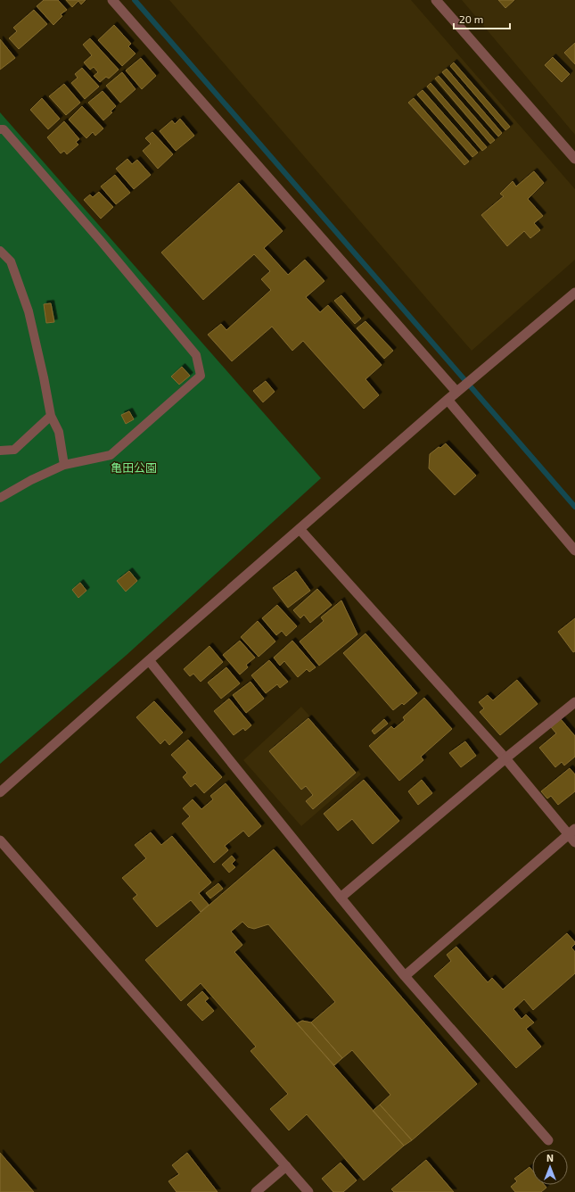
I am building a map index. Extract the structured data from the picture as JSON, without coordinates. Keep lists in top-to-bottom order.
{
  "parks": ["亀田公園"],
  "scale_bar": "20 m",
  "north": "top"
}
